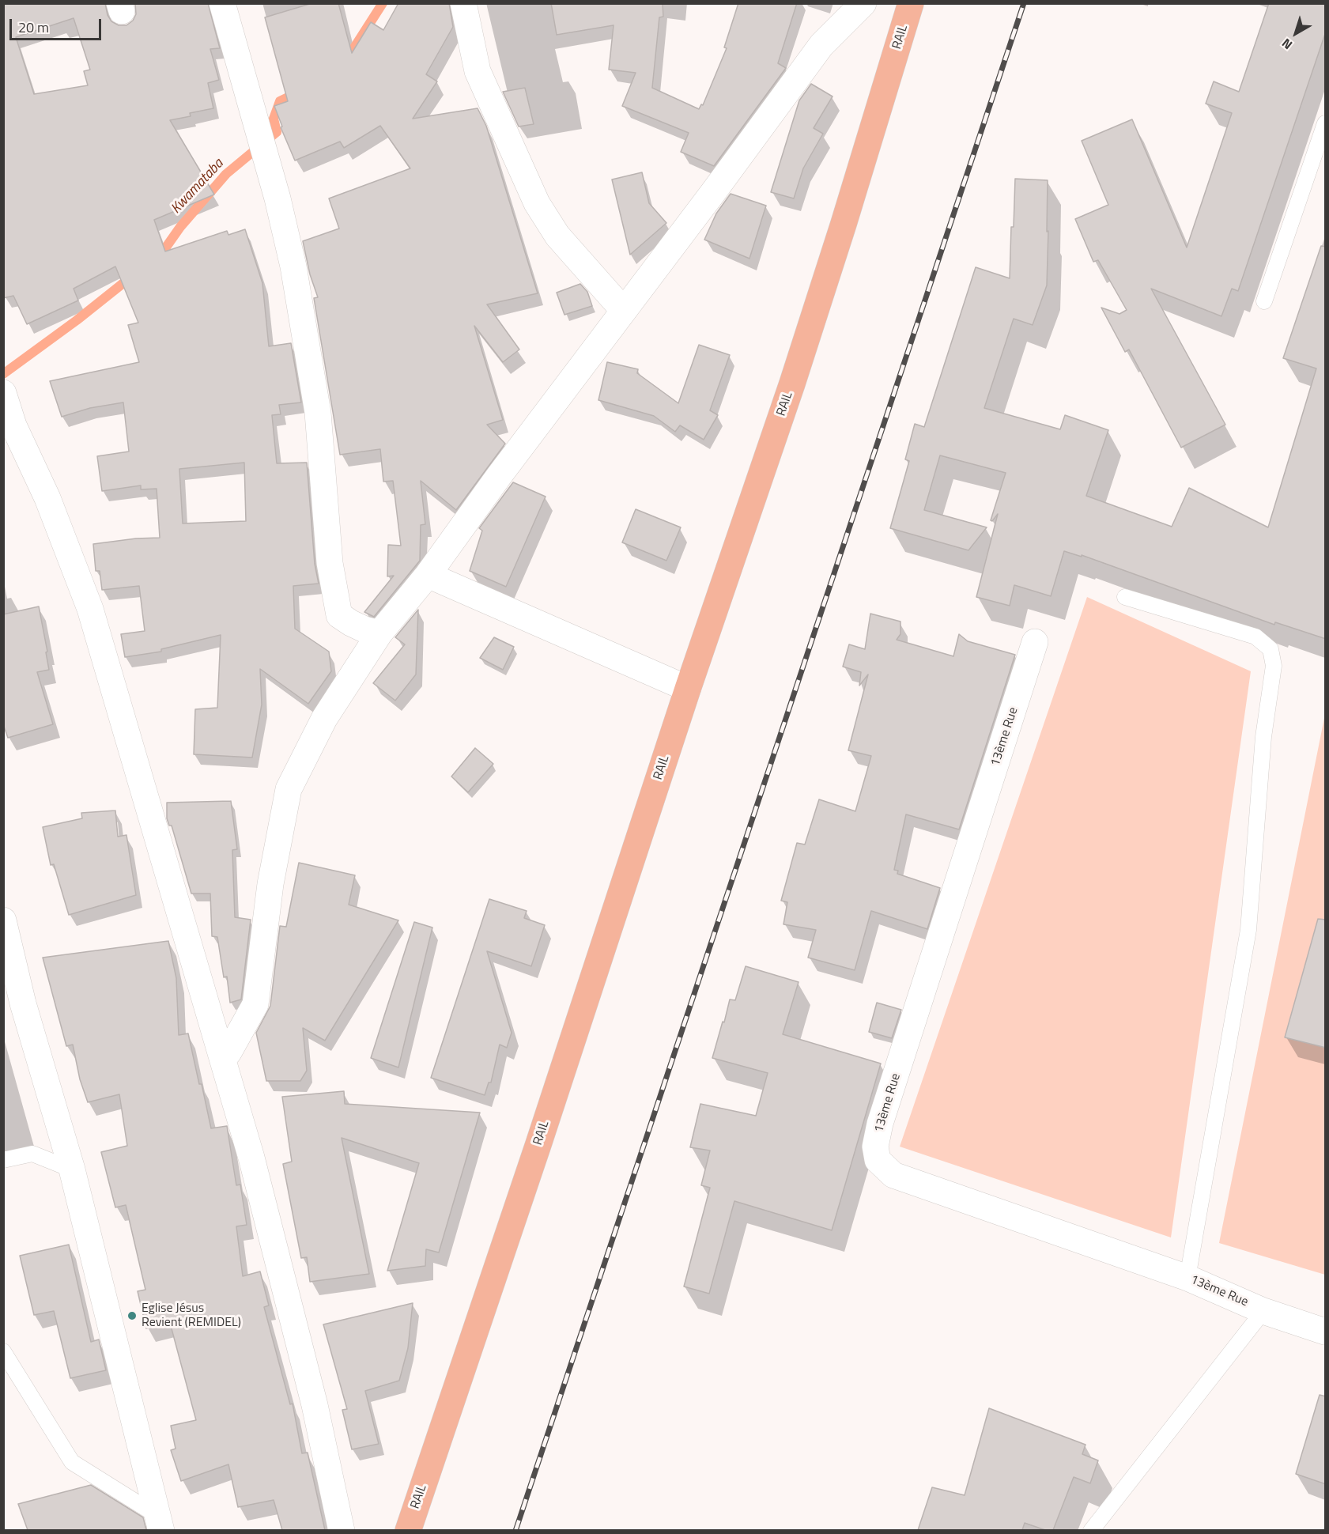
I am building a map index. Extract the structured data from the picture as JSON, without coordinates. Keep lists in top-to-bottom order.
{
  "streets": {
    "main road": ["RAIL"],
    "street": ["13ème Rue"]
  },
  "water": ["Kwamataba"],
  "places": ["Eglise Jésus Revient (REMIDEL)"],
  "scale_bar": "20 m",
  "north": "bottom left"
}
